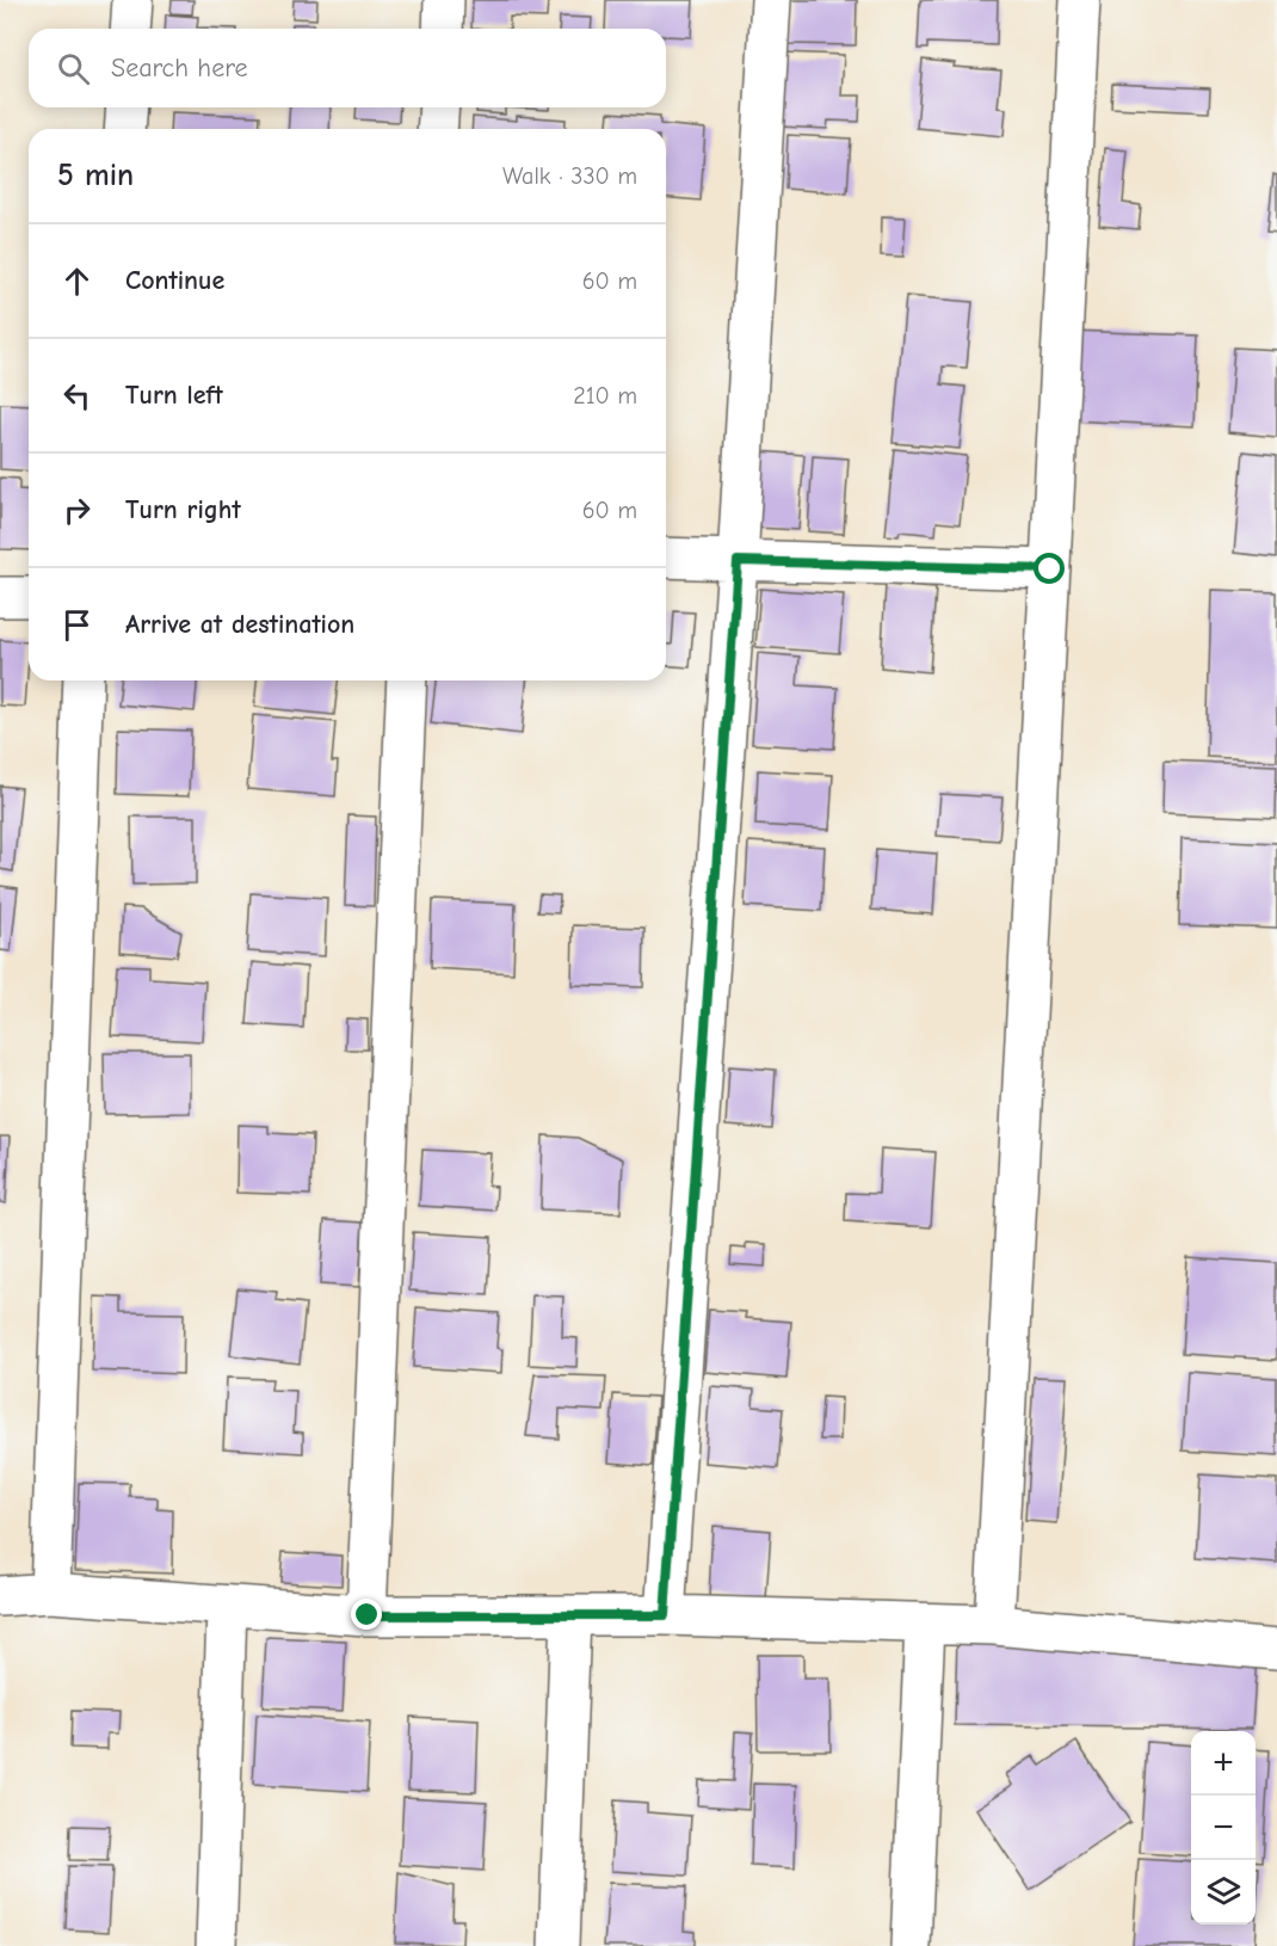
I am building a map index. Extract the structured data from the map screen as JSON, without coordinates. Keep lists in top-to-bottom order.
{
  "page": {
    "search": "Search here",
    "heading": ["5 min", "Walk · 330 m"],
    "list": [
      ["Continue", "60 m"],
      ["Turn left", "210 m"],
      ["Turn right", "60 m"],
      "Arrive at destination"
    ],
    "map_buttons": ["+", "−"]
  }
}
